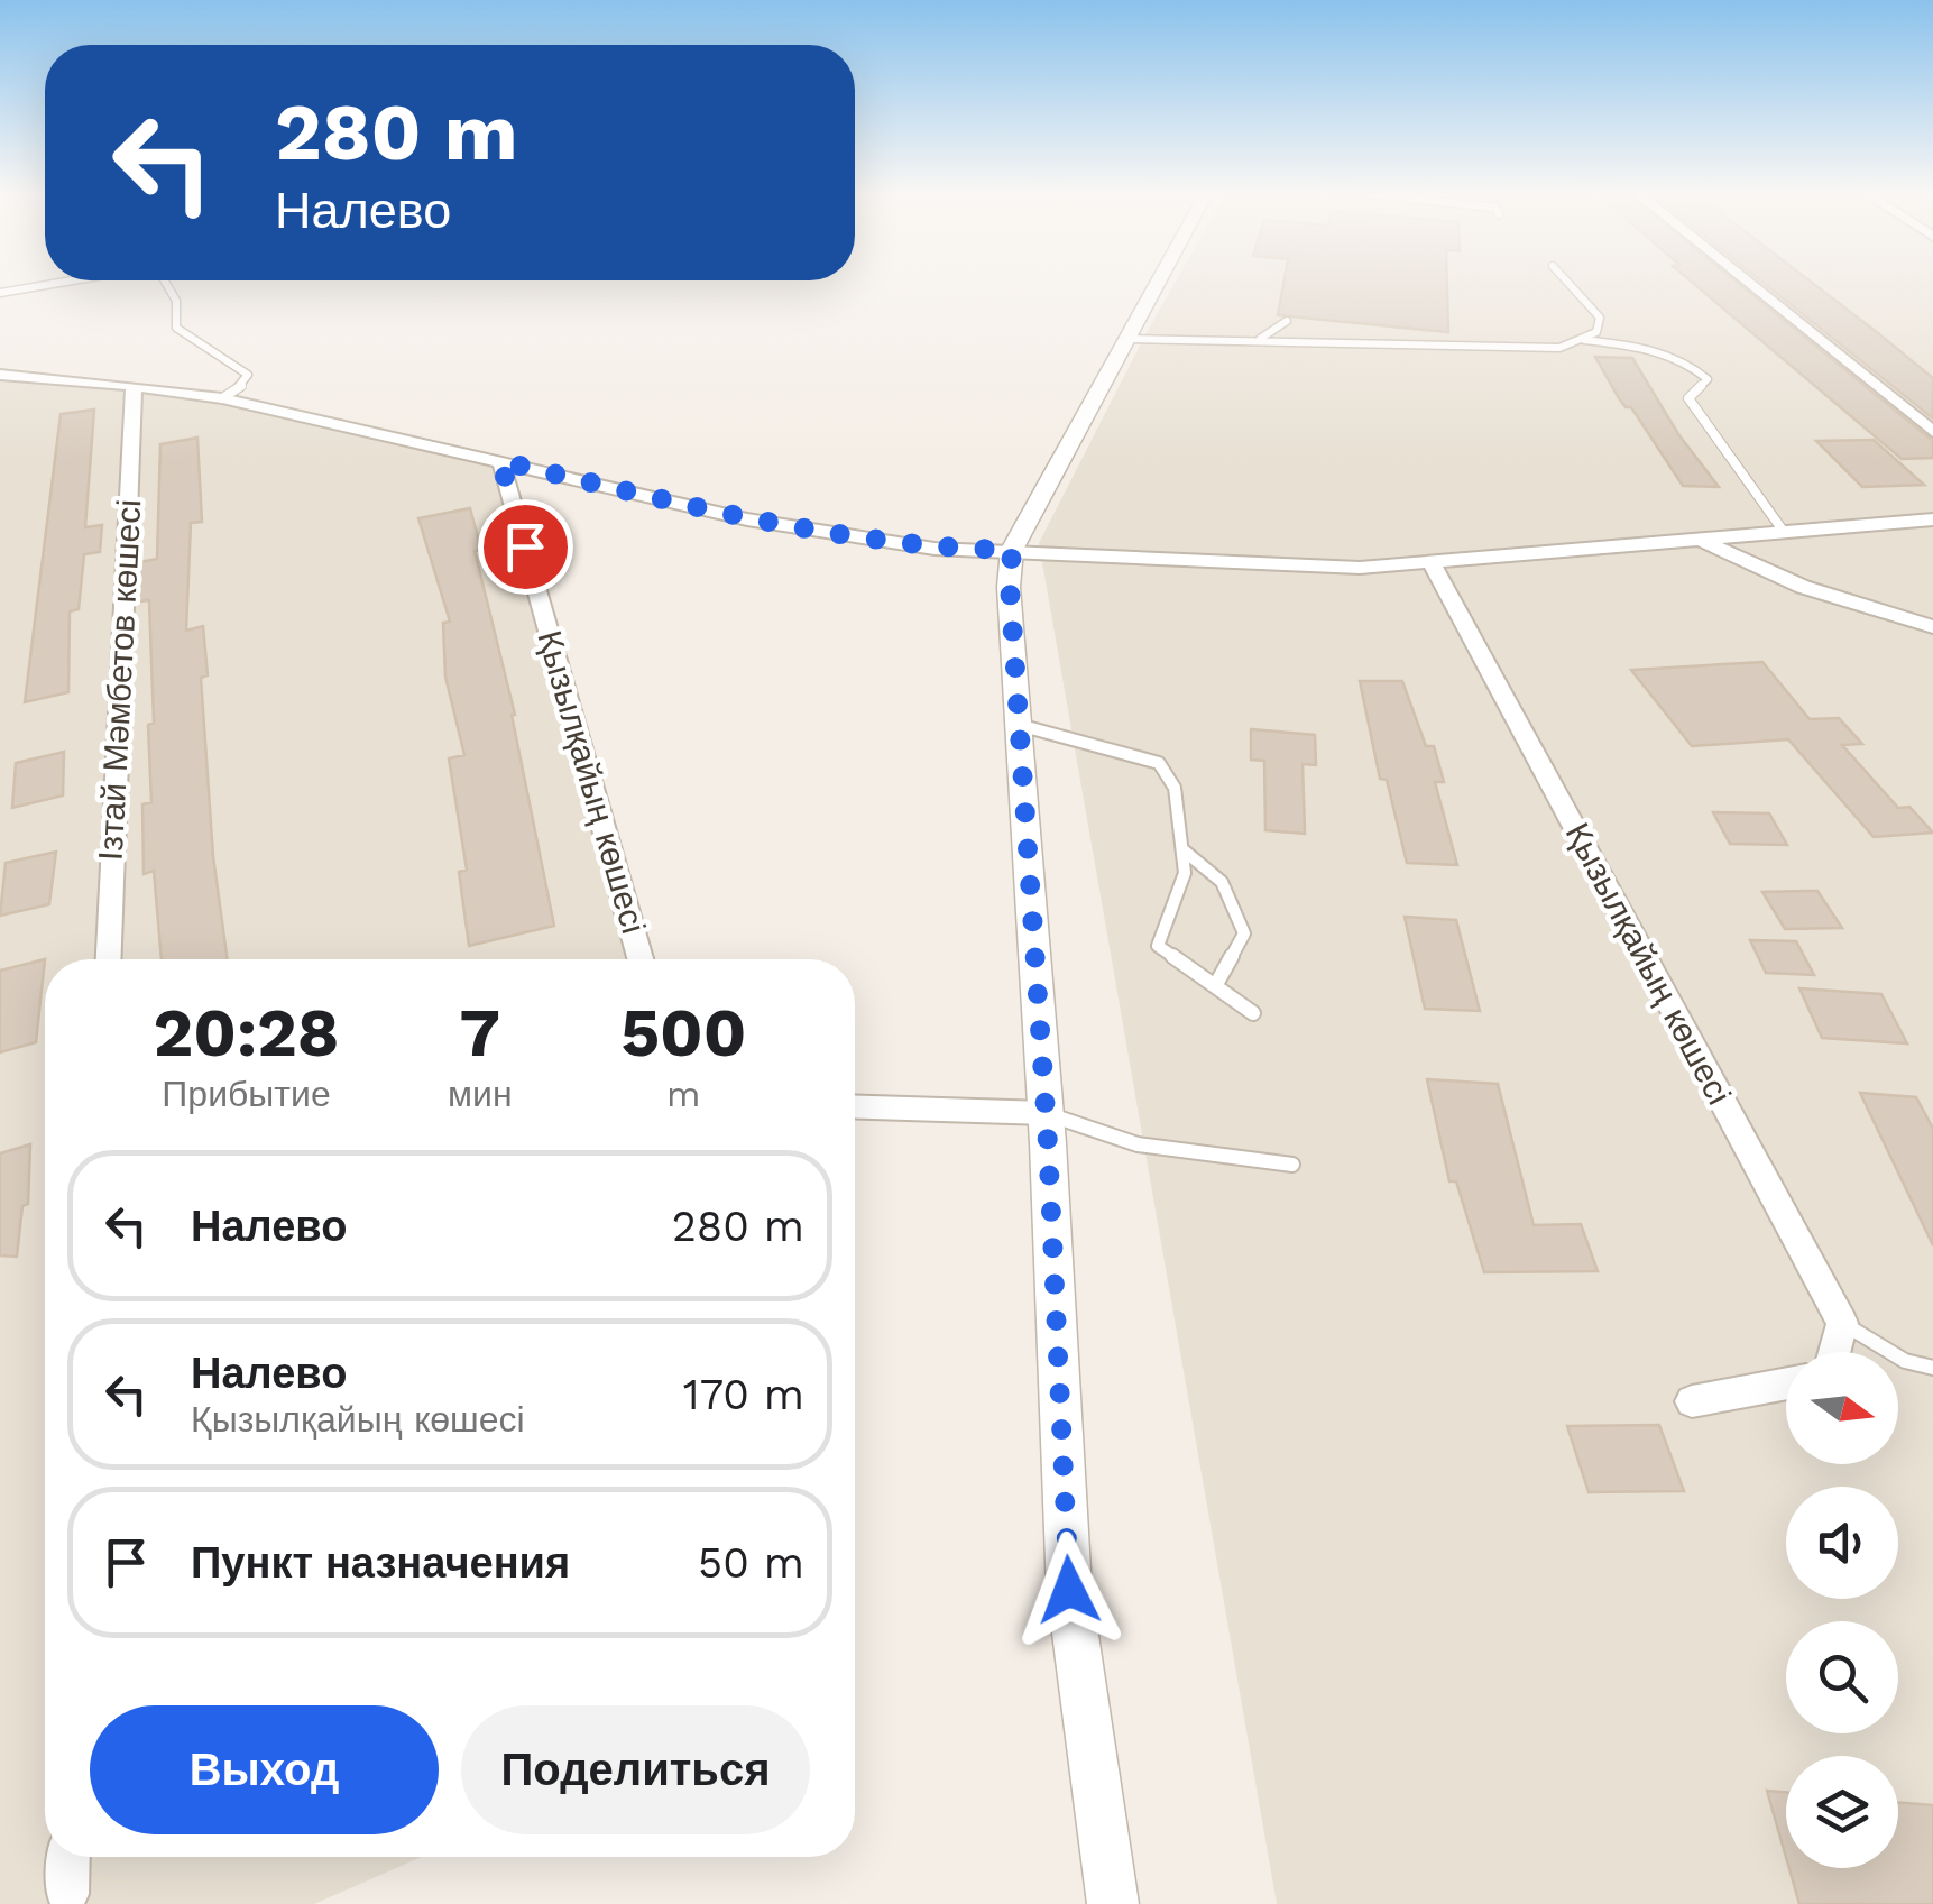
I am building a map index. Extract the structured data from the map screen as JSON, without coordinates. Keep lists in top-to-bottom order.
{
  "streets": {
    "street": ["Ізтай Мәмбетов көшесі", "Қызылқайың көшесі"]
  },
  "north": "right",
  "page": {
    "turn": ["280 m", "Налево"],
    "eta": [
      "20:28",
      "Прибытие",
      "7",
      "мин",
      "500",
      "m"
    ],
    "list": [
      {
        "name": "Налево",
        "value": "280 m"
      },
      {
        "name": "Налево",
        "note": "Қызылқайың көшесі",
        "value": "170 m"
      },
      {
        "name": "Пункт назначения",
        "value": "50 m"
      }
    ],
    "buttons": ["Выход", "Поделиться"]
  }
}
